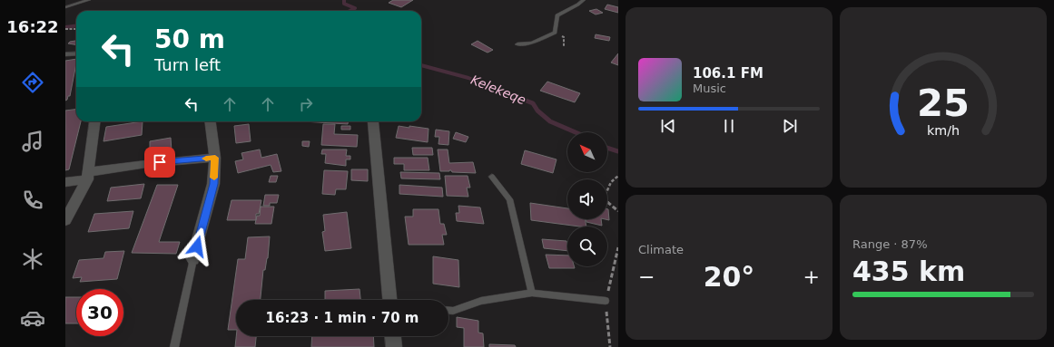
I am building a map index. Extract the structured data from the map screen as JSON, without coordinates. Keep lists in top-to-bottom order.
{
  "water": ["Kelekeqe"],
  "north": "top left",
  "page": {
    "tabs": "16:22",
    "turn": ["50 m", "Turn left"],
    "song": ["106.1 FM", "Music"],
    "tile": [
      "Climate",
      ["Range · 87%", "435 km"]
    ],
    "heat": ["−", "20°", "+"],
    "limit": "30",
    "trip": "16:23 · 1 min · 70 m",
    "gauge": ["25", "km/h"]
  }
}
